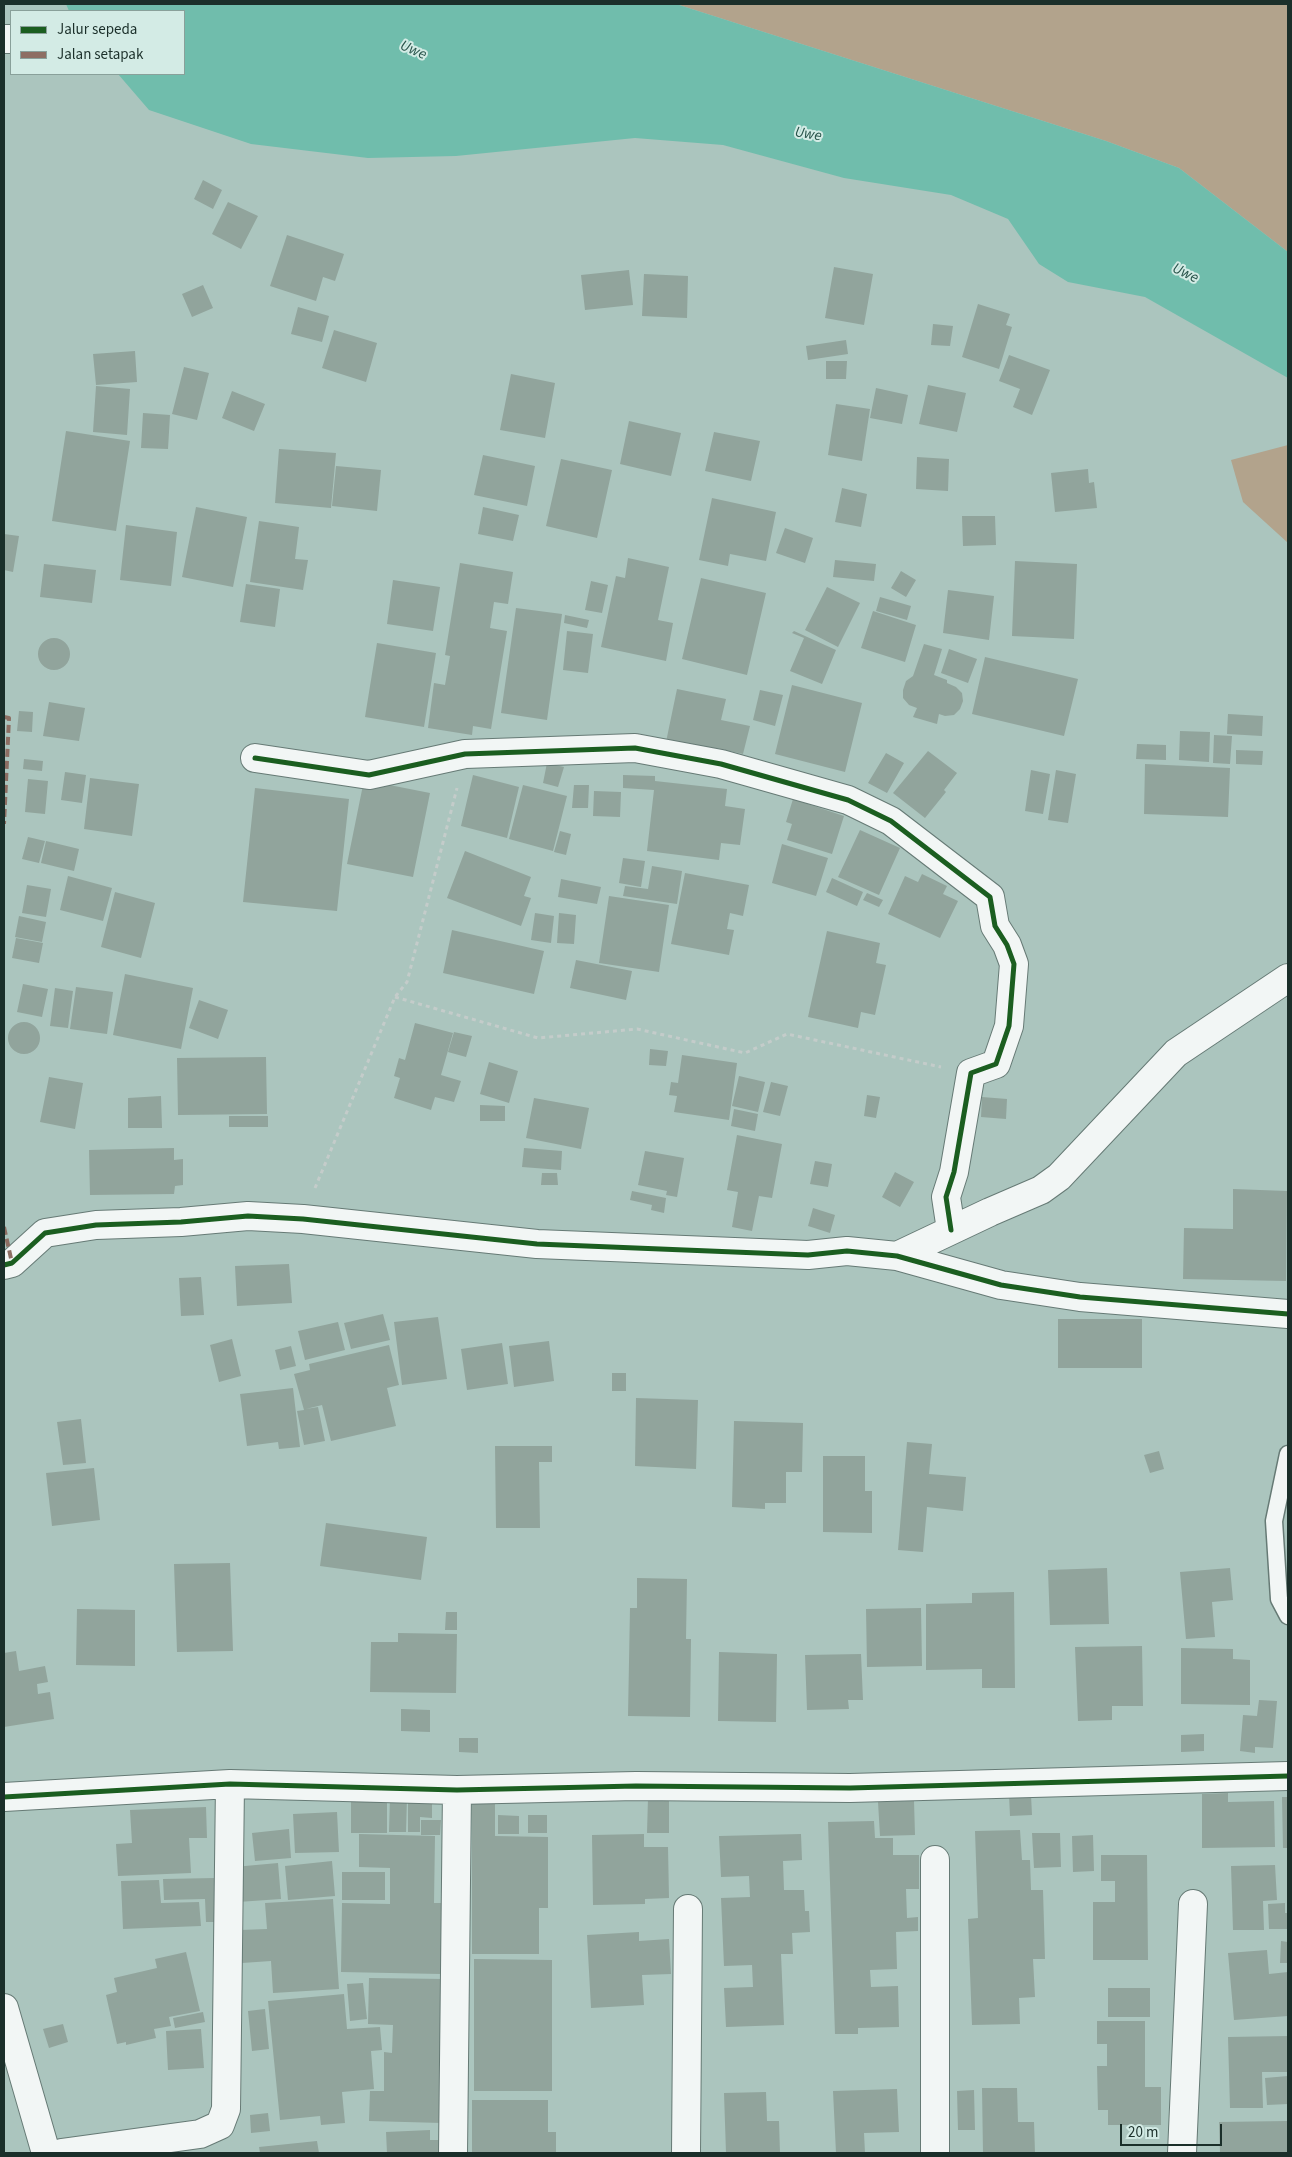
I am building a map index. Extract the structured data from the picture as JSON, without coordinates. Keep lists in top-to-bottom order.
{
  "water": ["Uwe"],
  "legend": ["Jalur sepeda", "Jalan setapak"],
  "scale_bar": "20 m"
}
